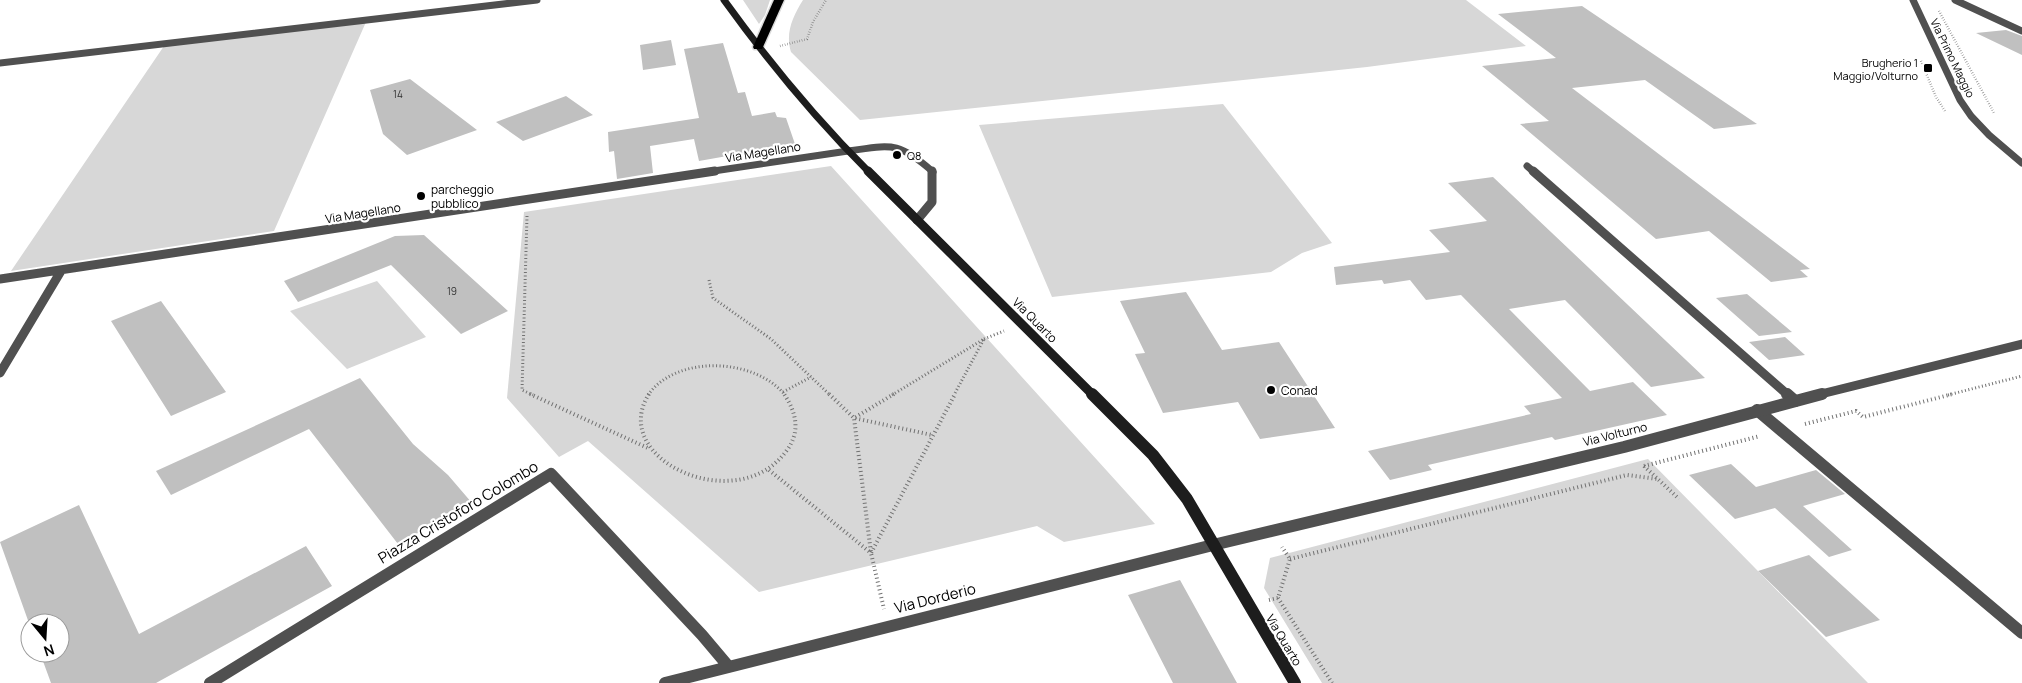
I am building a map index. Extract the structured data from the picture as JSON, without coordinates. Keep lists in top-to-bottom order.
{
  "streets": {
    "street": [
      "Via Primo Maggio",
      "Via Magellano",
      "Via Quarto",
      "Via Volturno",
      "Piazza Cristoforo Colombo",
      "Via Dorderio"
    ]
  },
  "crossings": [
    ["Via Magellano", "Via Quarto"],
    ["Via Quarto", "Via Volturno"],
    ["Via Quarto", "Via Dorderio"],
    ["Via Volturno", "Via Dorderio"],
    ["Piazza Cristoforo Colombo", "Via Dorderio"]
  ],
  "places": {
    "transit": ["Brugherio 1 Maggio/Volturno"],
    "other": ["Q8", "parcheggio pubblico", "Conad"]
  },
  "house_numbers": ["14", "19"],
  "north": "bottom"
}
